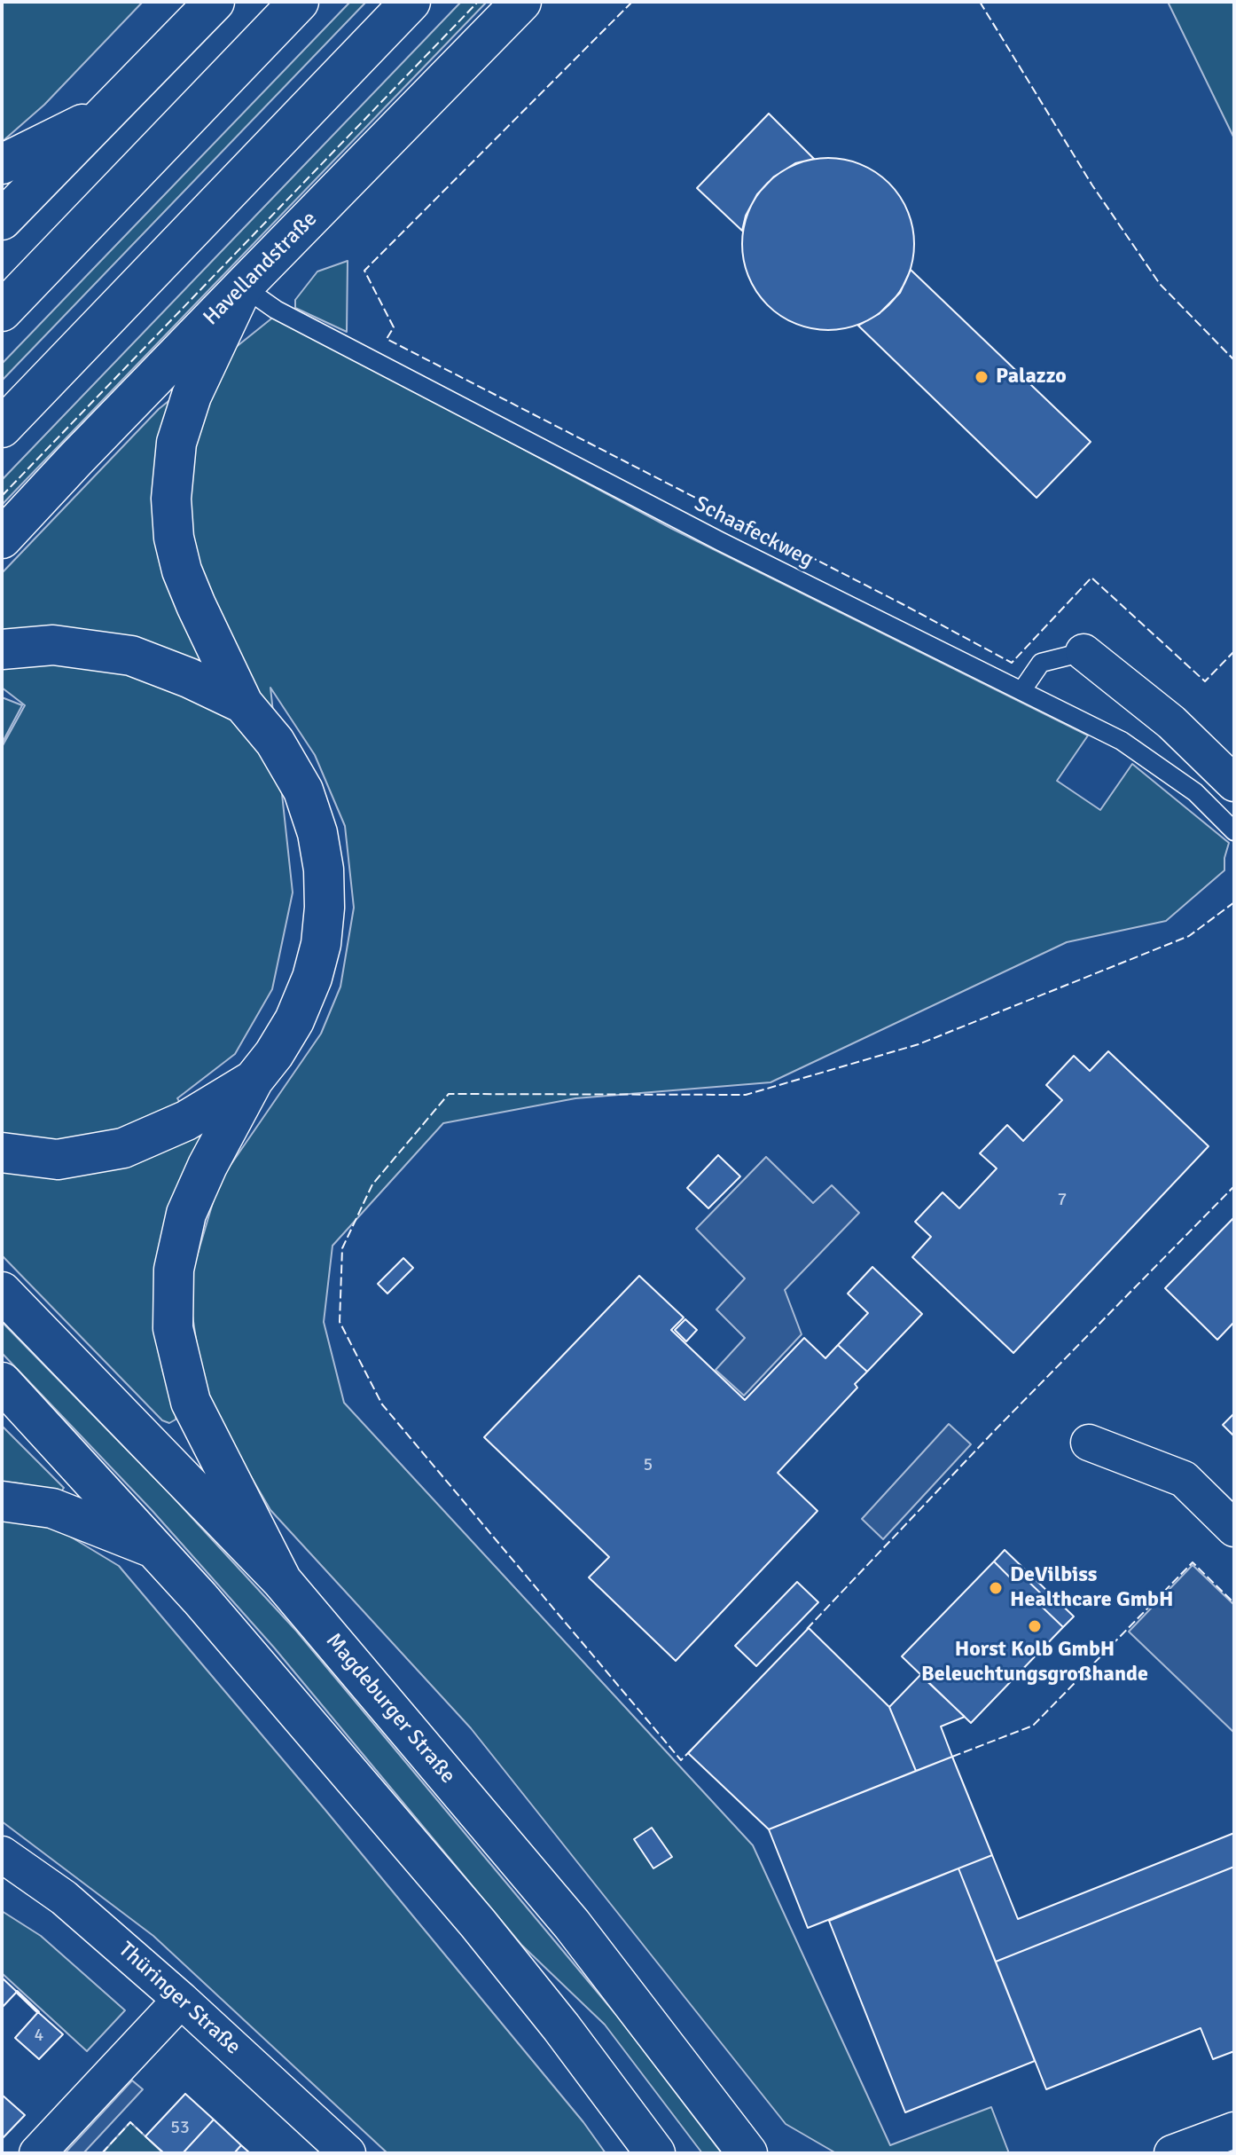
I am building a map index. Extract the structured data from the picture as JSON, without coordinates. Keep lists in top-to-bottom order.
{
  "streets": {
    "main road": ["Havellandstraße", "Magdeburger Straße"],
    "street": ["Thüringer Straße"],
    "lane": ["Schaafeckweg"]
  },
  "crossings": [
    ["Havellandstraße", "Schaafeckweg"]
  ],
  "places": ["Palazzo", "DeVilbiss Healthcare GmbH", "Horst Kolb GmbH Beleuchtungsgroßhande"],
  "house_numbers": [
    "7",
    "5",
    "4",
    "53"
  ]
}
